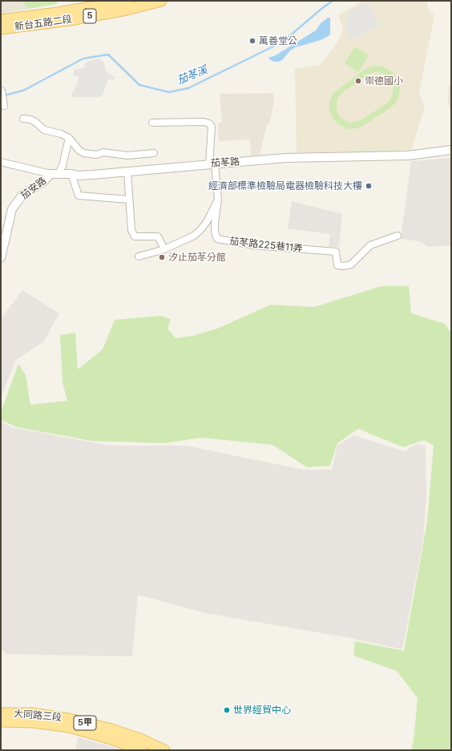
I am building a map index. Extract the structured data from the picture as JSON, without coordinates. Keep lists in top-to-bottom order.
{
  "streets": {
    "main road": [
      "5",
      "新台五路二段",
      "大同路三段",
      "5甲"
    ],
    "street": ["茄苳路", "茄安路", "茄苳路225巷11弄"]
  },
  "crossings": [
    ["茄苳路", "茄安路"]
  ],
  "water": ["茄苳溪"],
  "places": [
    "萬善堂公",
    "崇德國小",
    "經濟部標準檢驗局電器檢驗科技大樓",
    "汐止茄苳分館",
    "世界經貿中心"
  ]
}
